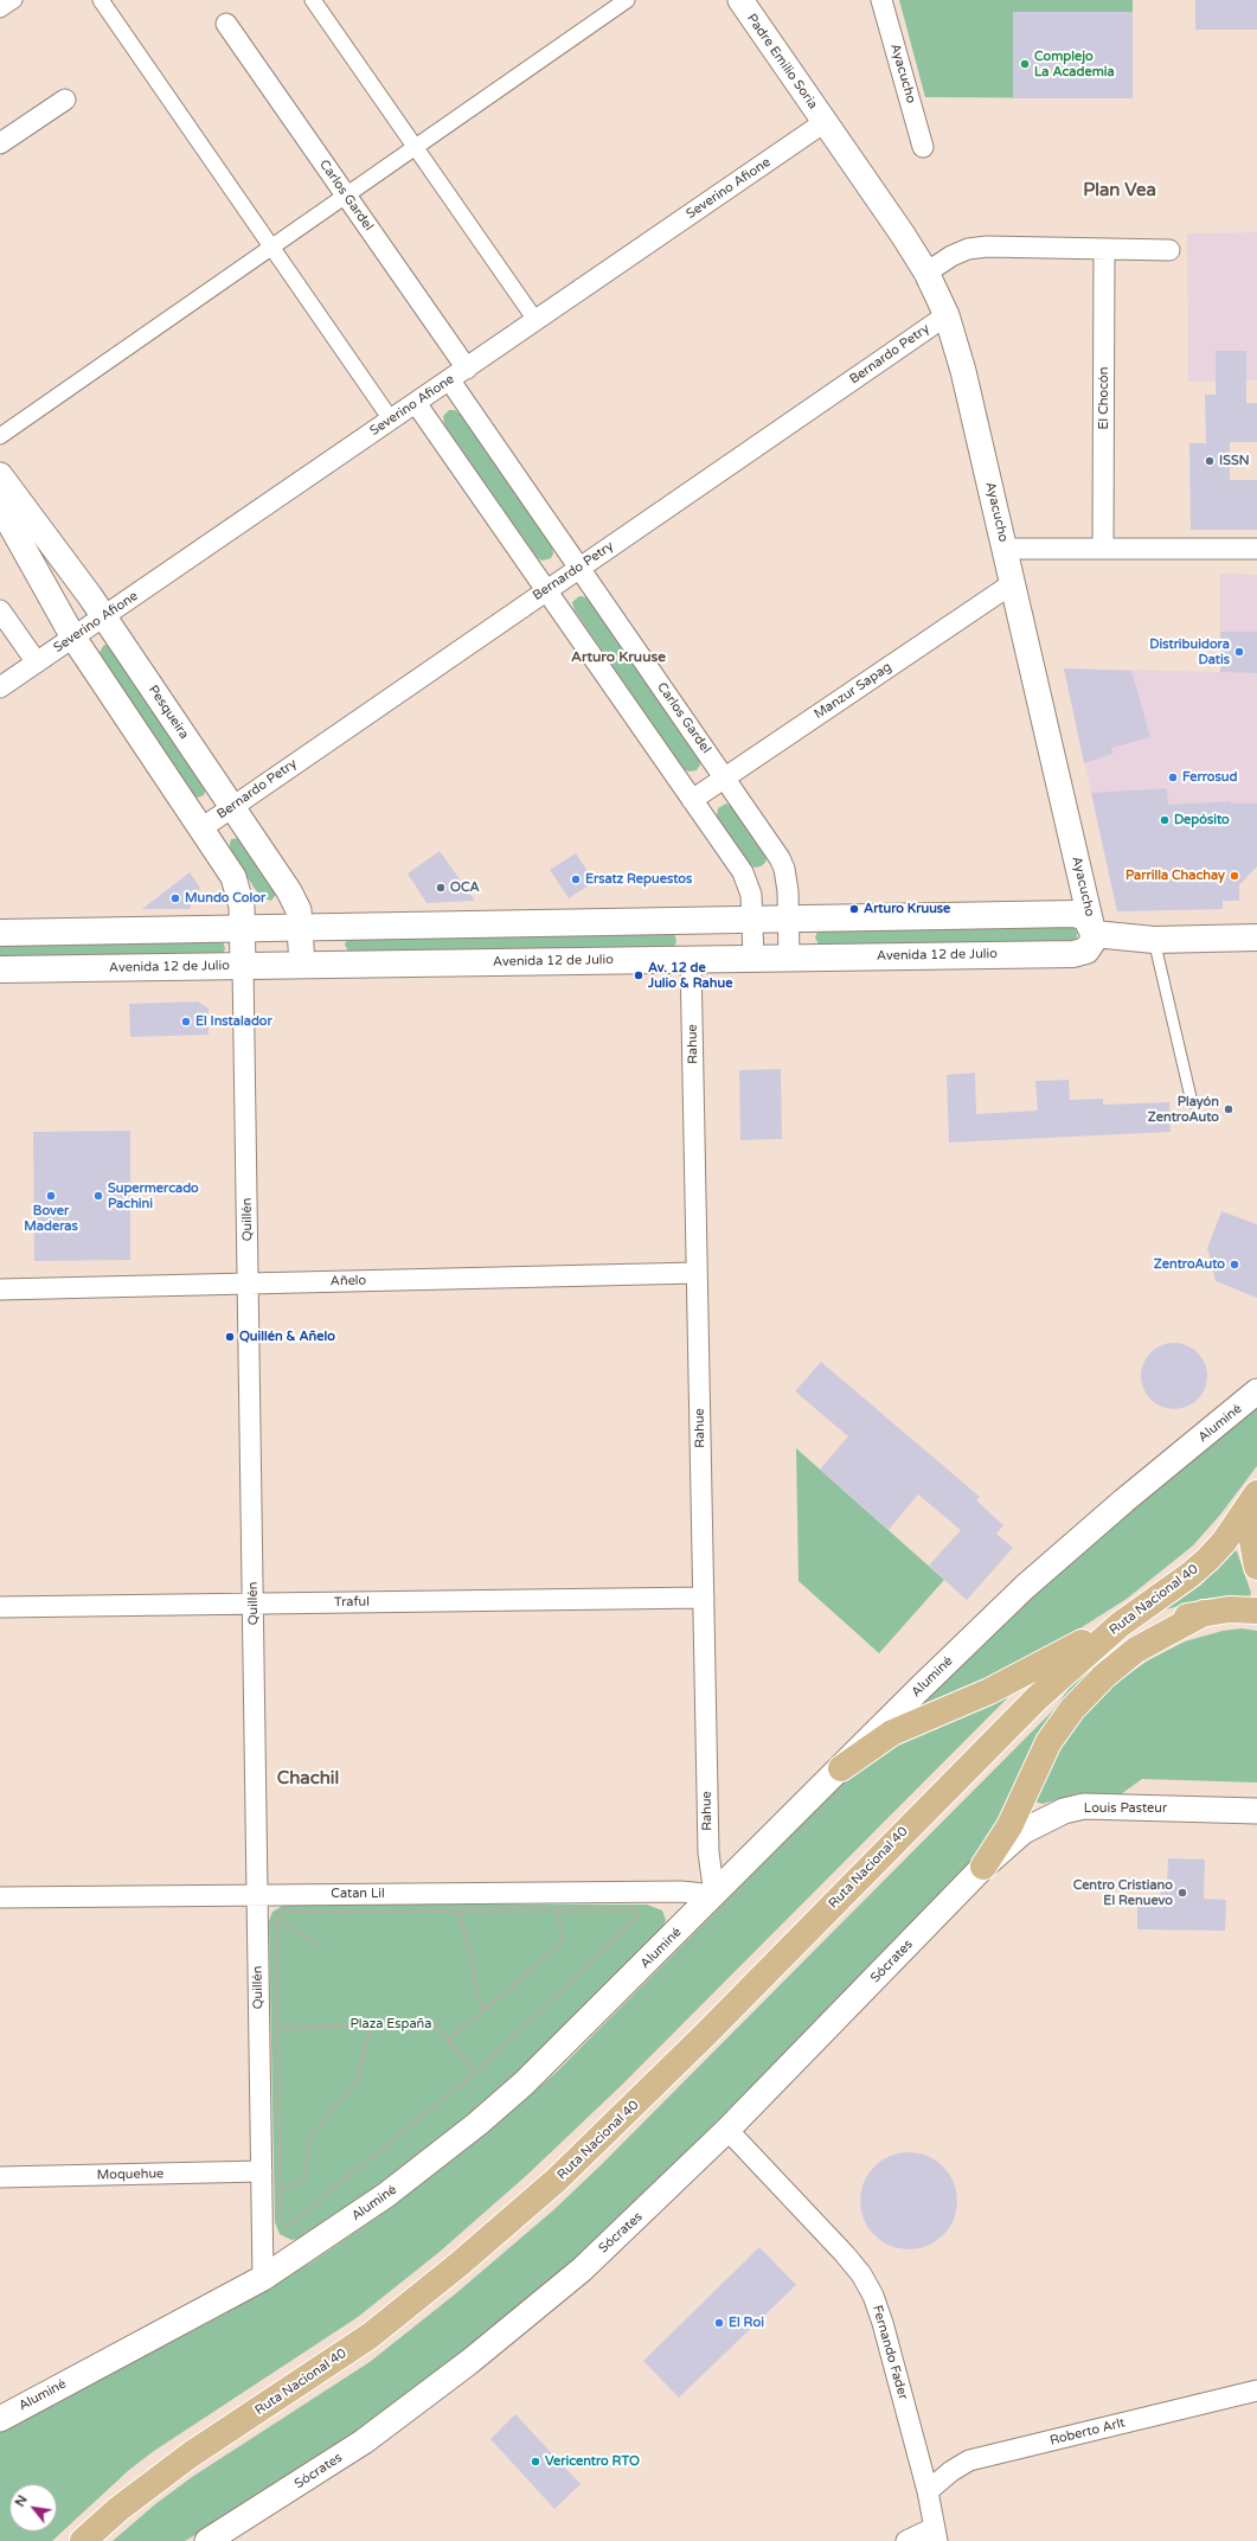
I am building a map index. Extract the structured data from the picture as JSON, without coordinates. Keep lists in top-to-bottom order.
{
  "streets": {
    "main road": ["Avenida 12 de Julio", "Ruta Nacional 40"],
    "street": [
      "Padre Emilio Soria",
      "Ayacucho",
      "Severino Afione",
      "Carlos Gardel",
      "Bernardo Petry",
      "El Chocón",
      "Manzur Sapag",
      "Pesqueira",
      "Rahue",
      "Quillén",
      "Añelo",
      "Aluminé",
      "Traful",
      "Louis Pasteur",
      "Catan Lil",
      "Sócrates",
      "Moquehue",
      "Fernando Fader",
      "Roberto Arlt"
    ]
  },
  "crossings": [
    ["Padre Emilio Soria", "Ayacucho"],
    ["Padre Emilio Soria", "Severino Afione"],
    ["Ayacucho", "Severino Afione"],
    ["Ayacucho", "Bernardo Petry"],
    ["Ayacucho", "Manzur Sapag"],
    ["Ayacucho", "Avenida 12 de Julio"],
    ["Severino Afione", "Carlos Gardel"],
    ["Severino Afione", "Pesqueira"],
    ["Carlos Gardel", "Bernardo Petry"],
    ["Carlos Gardel", "Manzur Sapag"],
    ["Carlos Gardel", "Avenida 12 de Julio"],
    ["Bernardo Petry", "Pesqueira"],
    ["Pesqueira", "Avenida 12 de Julio"],
    ["Avenida 12 de Julio", "Rahue"],
    ["Avenida 12 de Julio", "Quillén"],
    ["Rahue", "Añelo"],
    ["Rahue", "Aluminé"],
    ["Rahue", "Traful"],
    ["Rahue", "Catan Lil"],
    ["Quillén", "Añelo"],
    ["Quillén", "Aluminé"],
    ["Quillén", "Traful"],
    ["Quillén", "Catan Lil"],
    ["Quillén", "Moquehue"],
    ["Aluminé", "Catan Lil"],
    ["Louis Pasteur", "Sócrates"],
    ["Sócrates", "Fernando Fader"],
    ["Fernando Fader", "Roberto Arlt"]
  ],
  "districts": ["Plan Vea", "Arturo Kruuse", "Chachil"],
  "parks": ["Plaza España"],
  "places": [
    "Complejo La Academia",
    "ISSN",
    "Distribuidora Datis",
    "Ferrosud",
    "Depósito",
    "Parrilla Chachay",
    "Ersatz Repuestos",
    "OCA",
    "Mundo Color",
    "Arturo Kruuse",
    "Av. 12 de Julio & Rahue",
    "El Instalador",
    "Playón ZentroAuto",
    "Bover Maderas",
    "Supermercado Pachini",
    "ZentroAuto",
    "Quillén & Añelo",
    "Centro Cristiano El Renuevo",
    "El Roi",
    "Vericentro RTO"
  ],
  "north": "top left"
}
